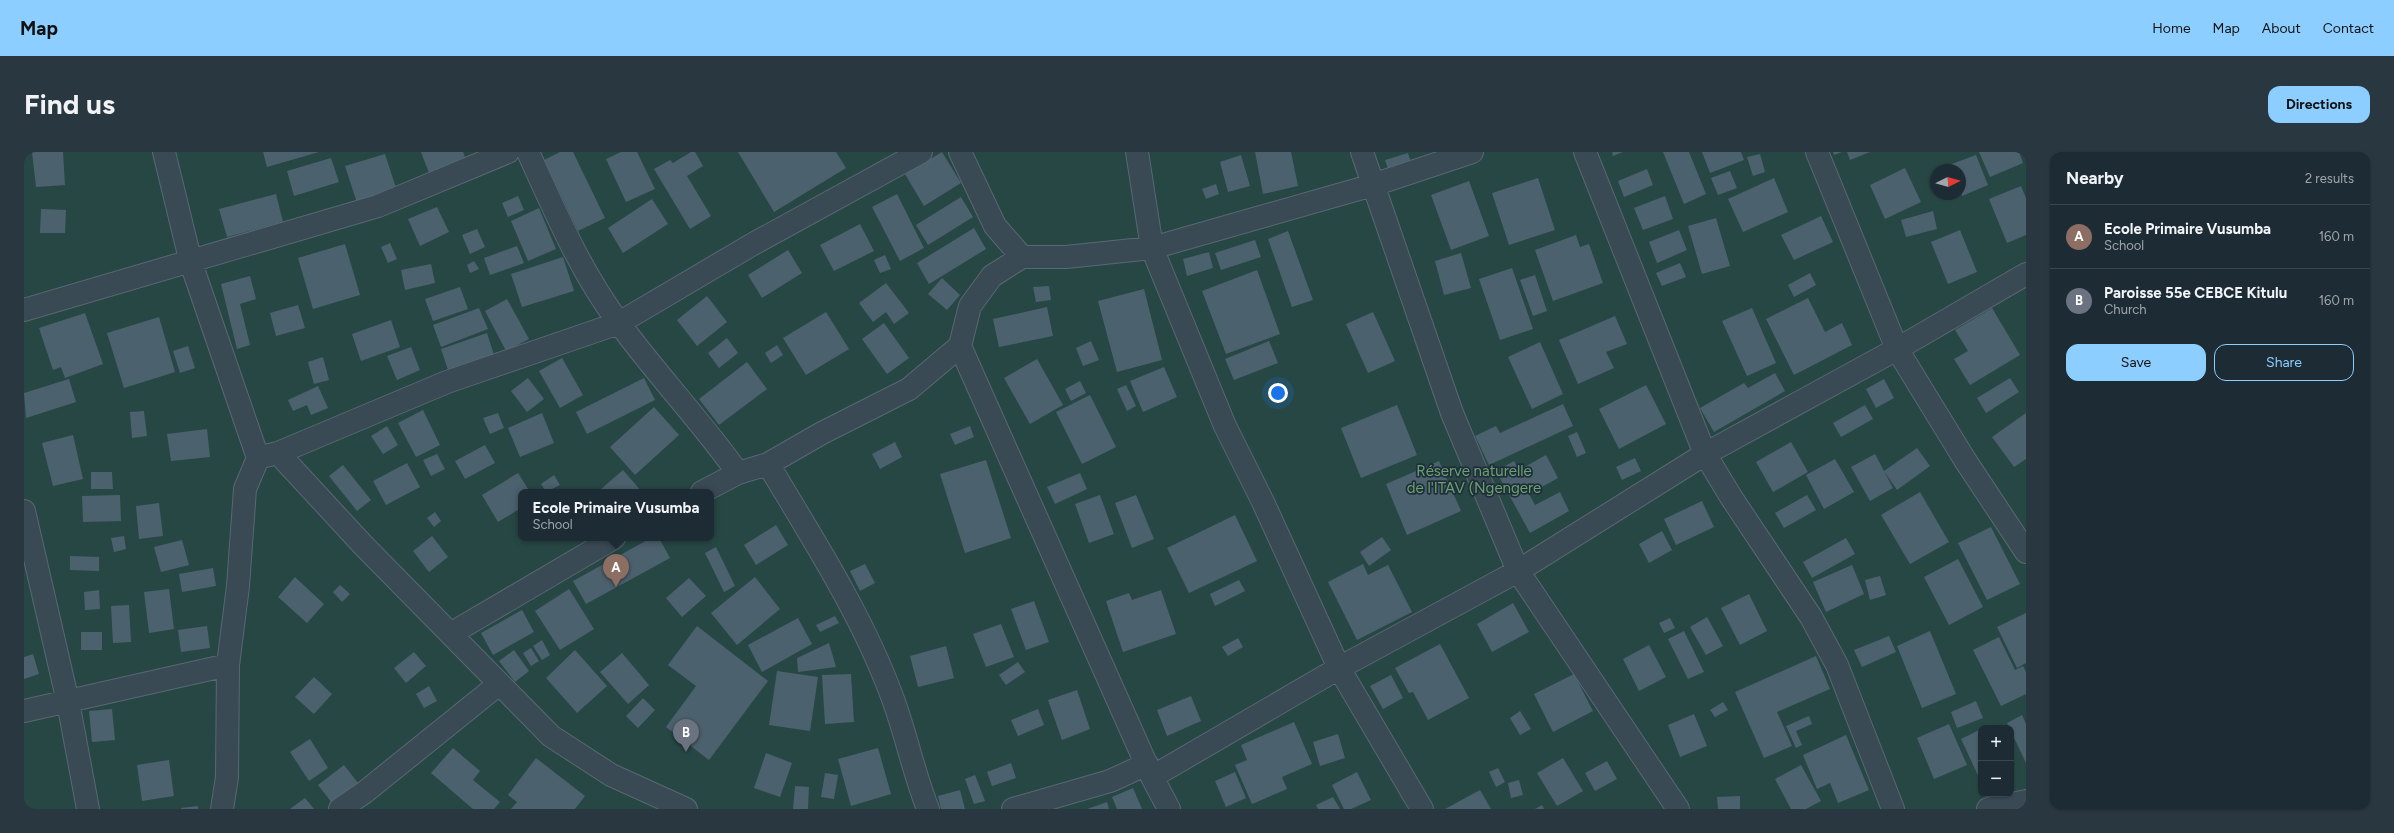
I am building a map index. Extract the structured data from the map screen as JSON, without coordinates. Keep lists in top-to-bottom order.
{
  "parks": ["Réserve naturelle de l'ITAV (Ngengere"],
  "north": "right",
  "page": {
    "header": "Map",
    "nav": [
      "Home",
      "Map",
      "About",
      "Contact"
    ],
    "buttons": [
      "Directions",
      ["Save", "Share"]
    ],
    "title": "Find us",
    "heading": ["Nearby", "2 results"],
    "list": [
      {
        "mark": "A",
        "name": "Ecole Primaire Vusumba",
        "note": "School",
        "value": "160 m"
      },
      {
        "mark": "B",
        "name": "Paroisse 55e CEBCE Kitulu",
        "note": "Church",
        "value": "160 m"
      }
    ],
    "popup": ["Ecole Primaire Vusumba", "School"],
    "pins": ["A", "B"],
    "map_buttons": ["+", "−"]
  }
}
